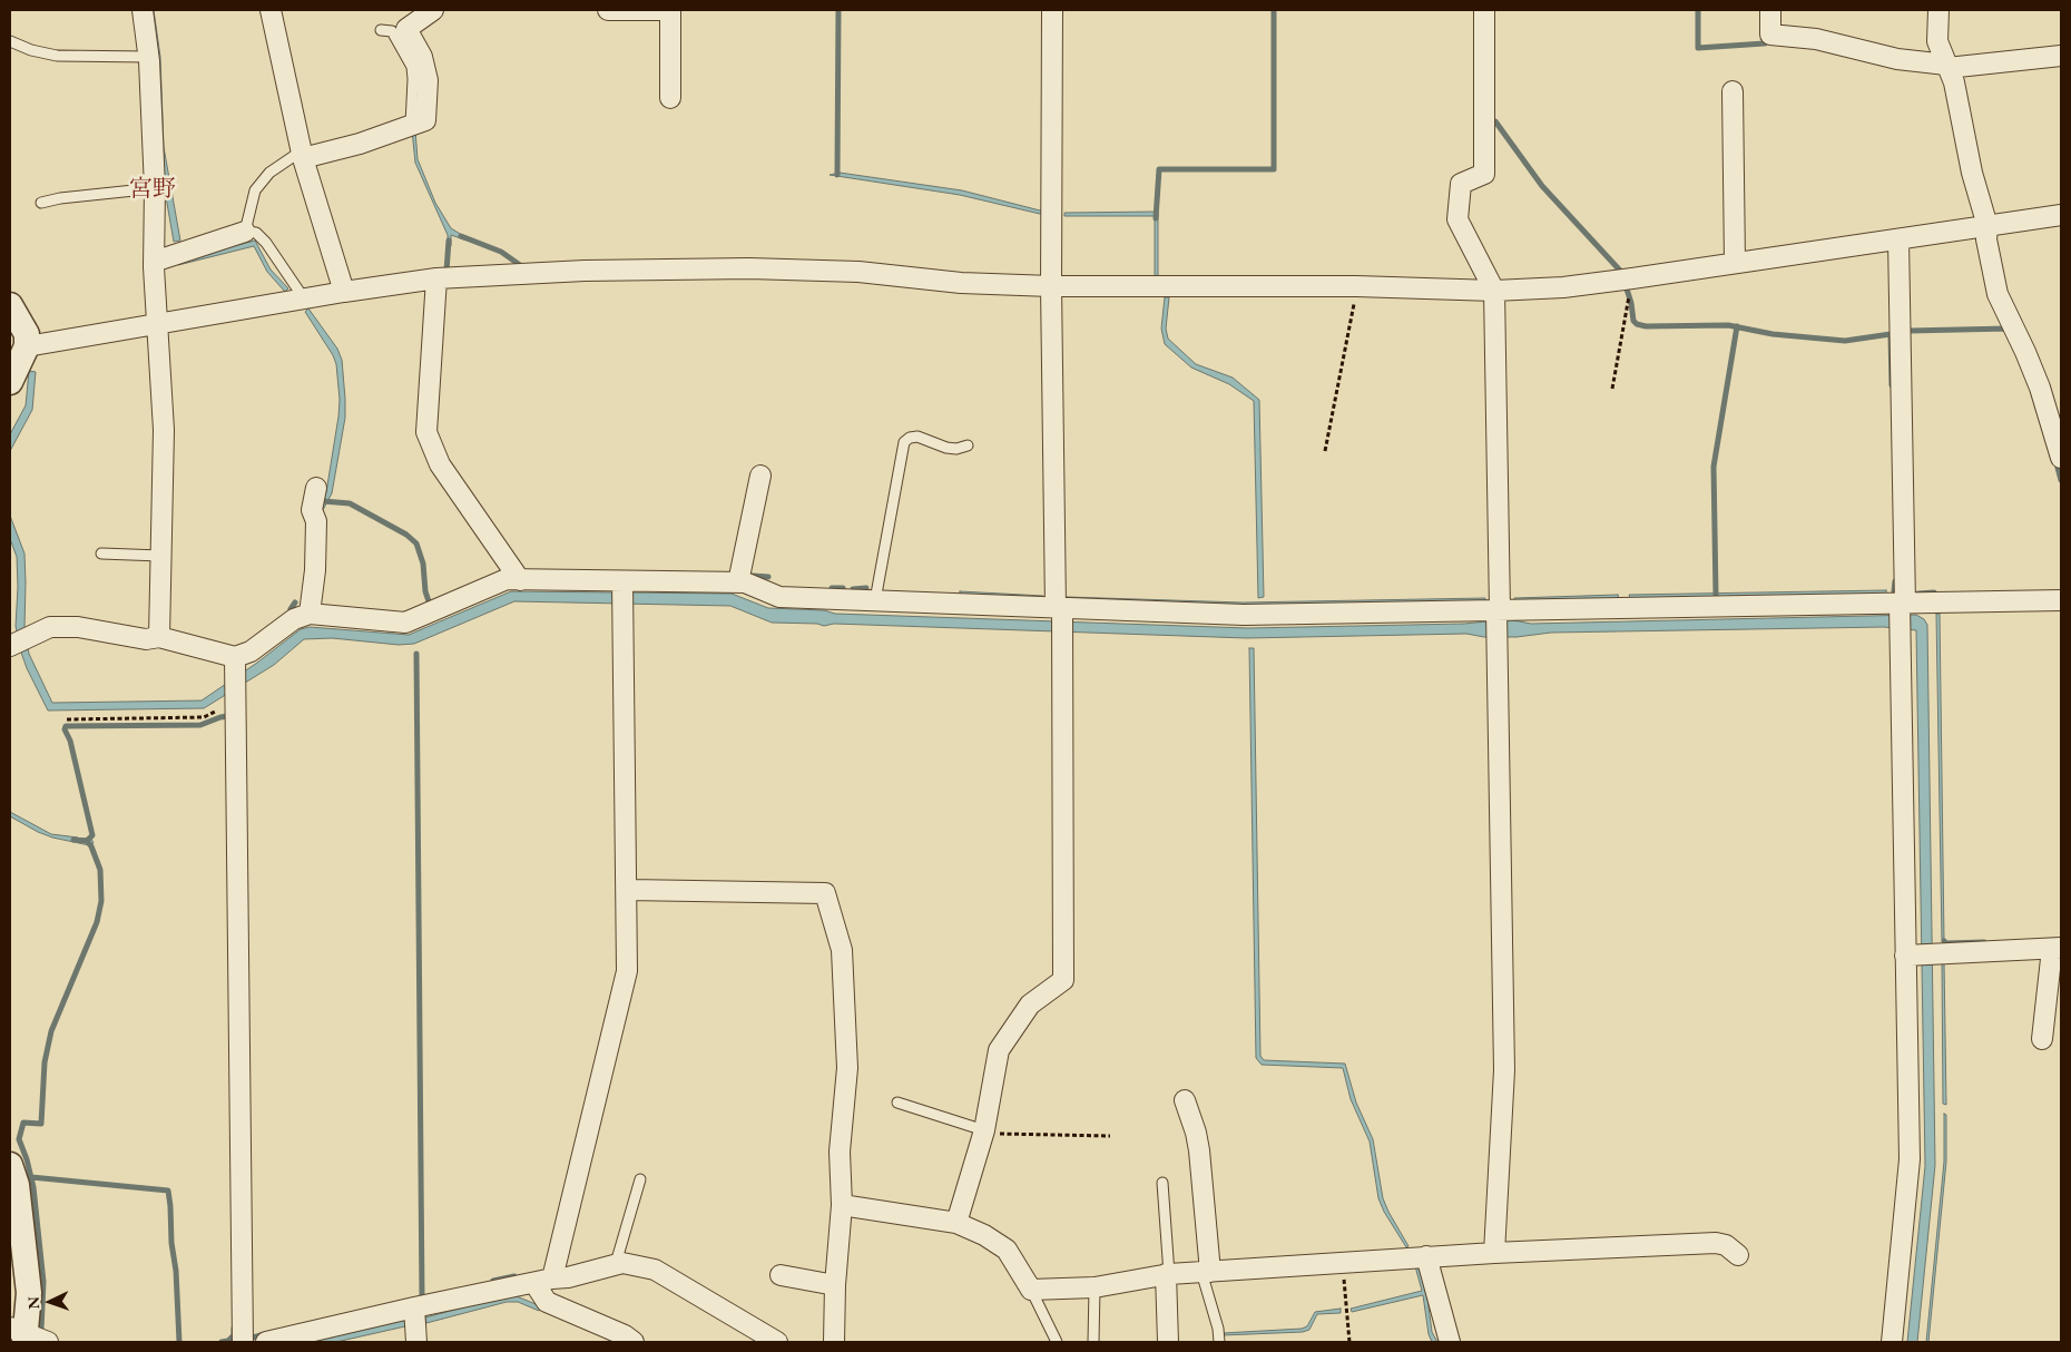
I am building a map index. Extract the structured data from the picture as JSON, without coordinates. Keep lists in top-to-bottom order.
{
  "districts": ["宮野"],
  "north": "left"
}
